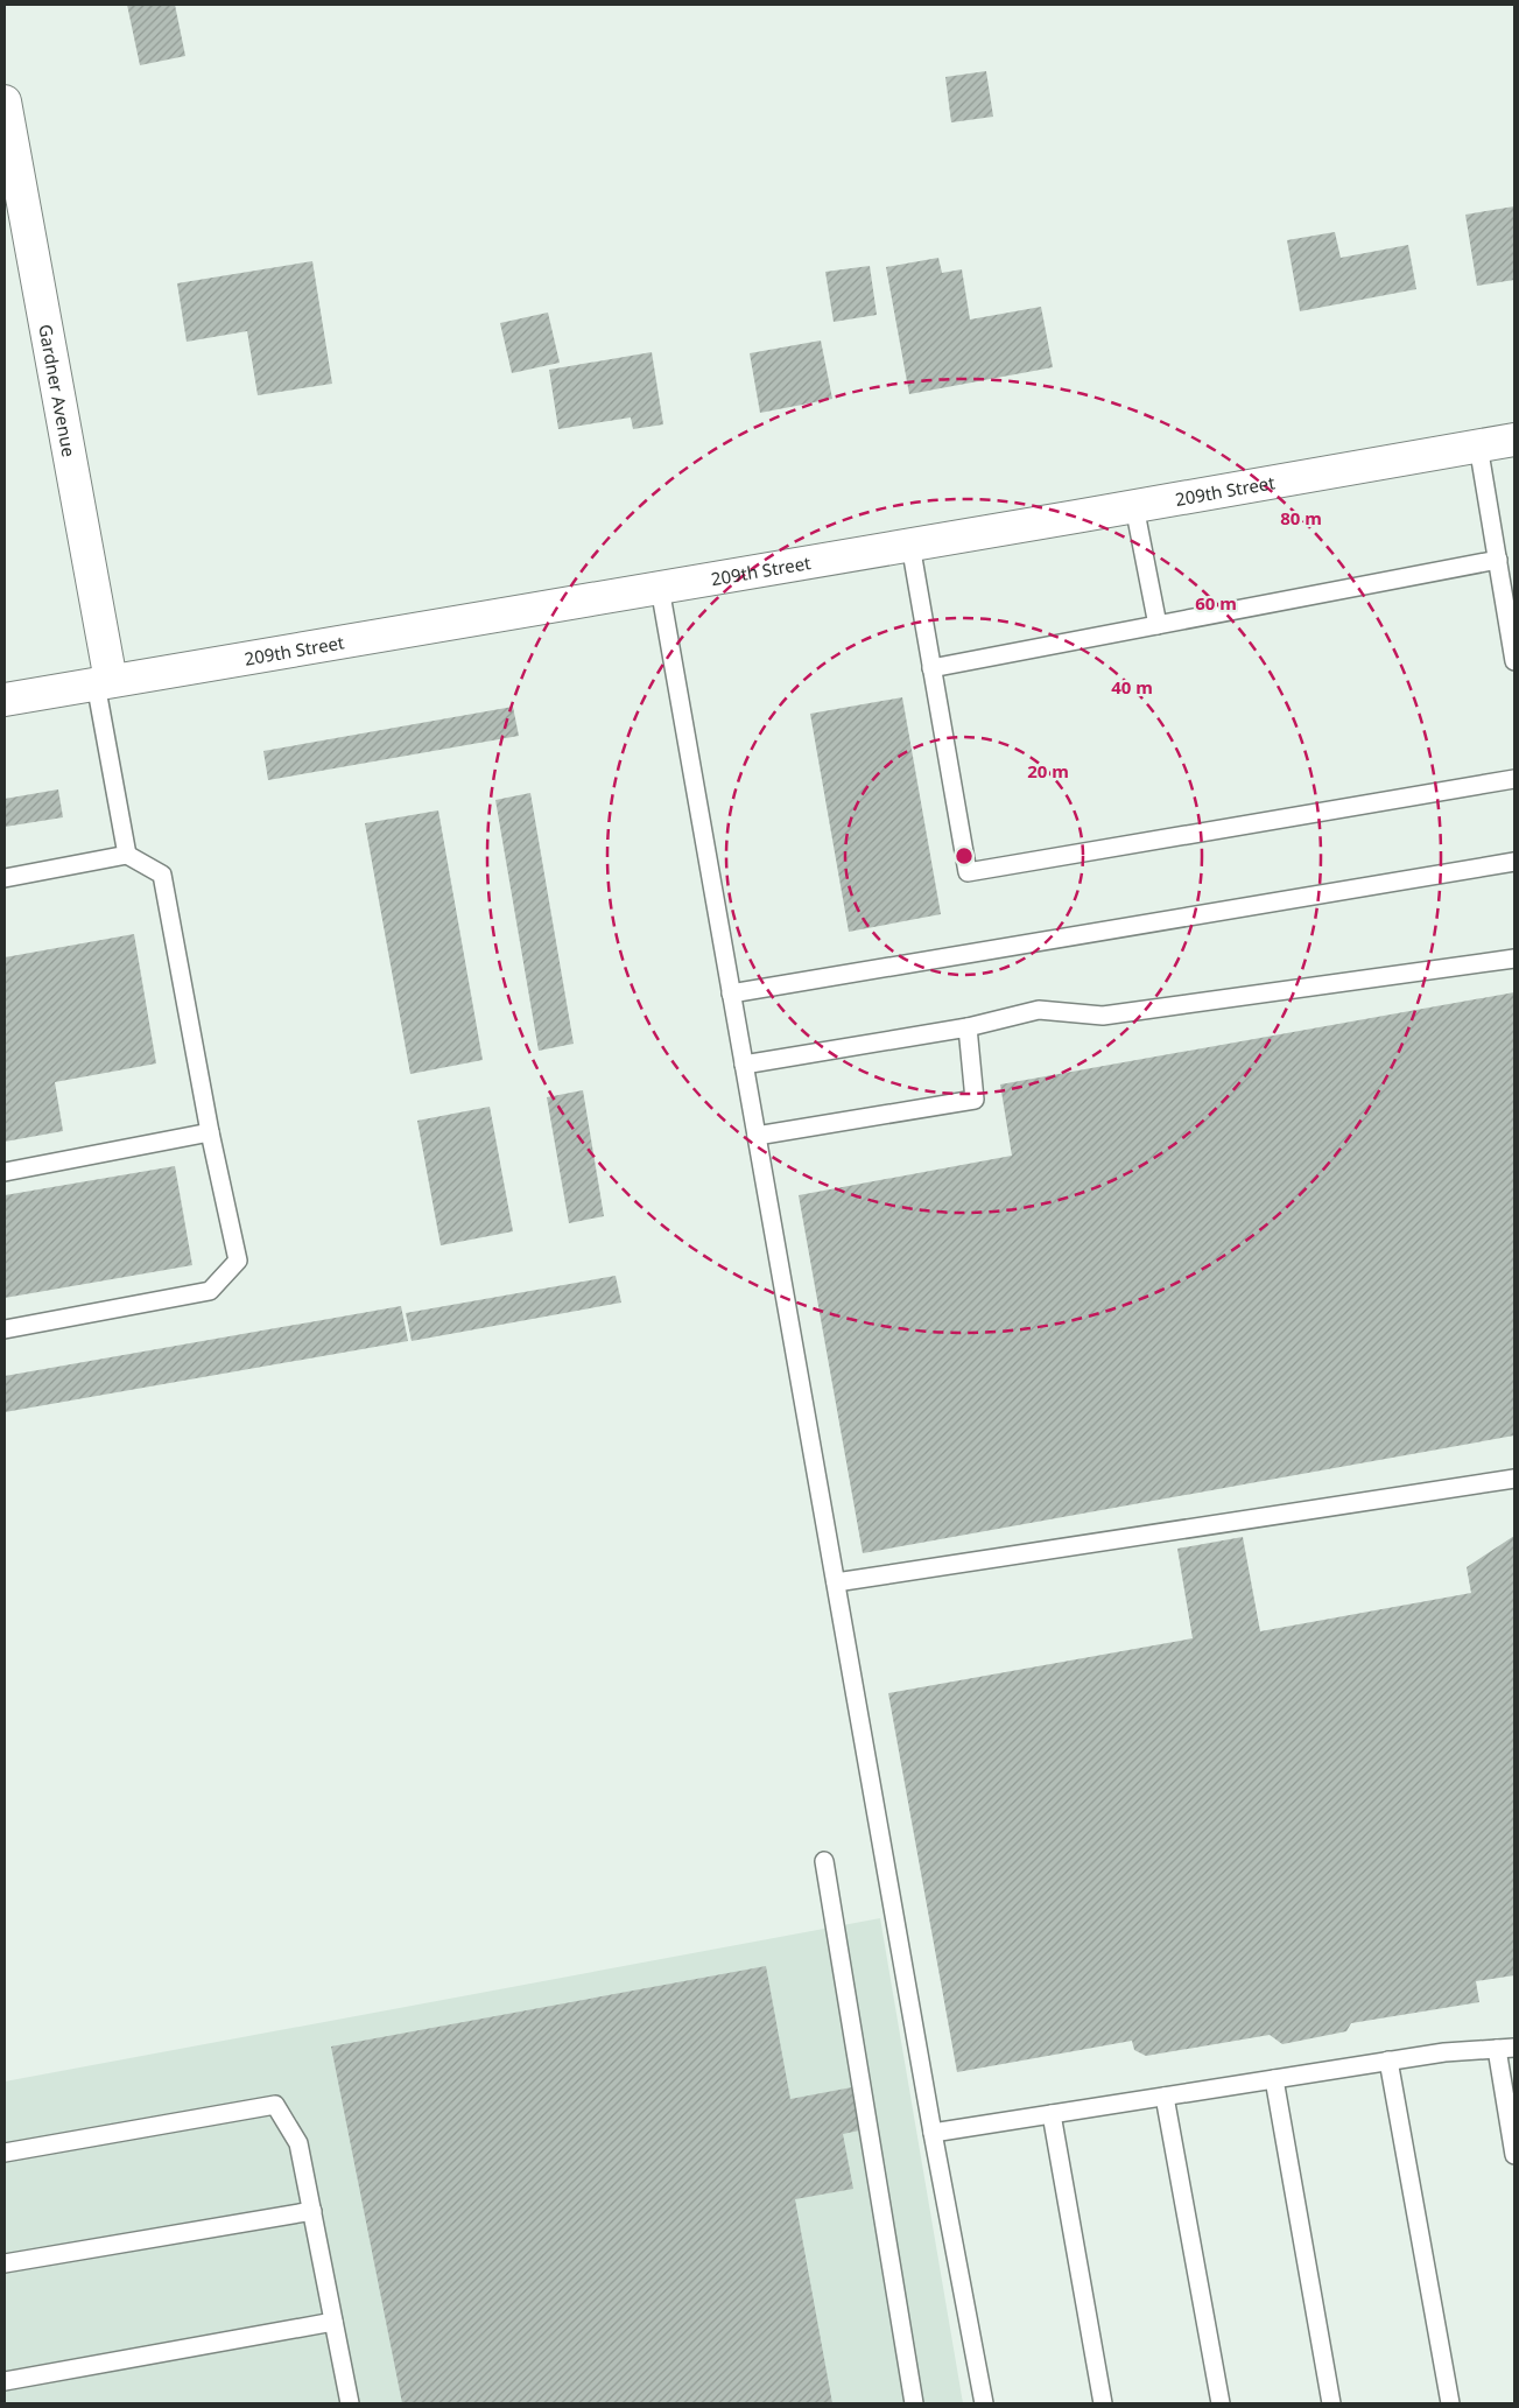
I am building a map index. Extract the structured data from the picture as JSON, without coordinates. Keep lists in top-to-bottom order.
{
  "streets": {
    "street": ["Gardner Avenue", "209th Street"]
  },
  "crossings": [
    ["Gardner Avenue", "209th Street"]
  ],
  "rings": [
    "80 m",
    "60 m",
    "40 m",
    "20 m"
  ]
}
